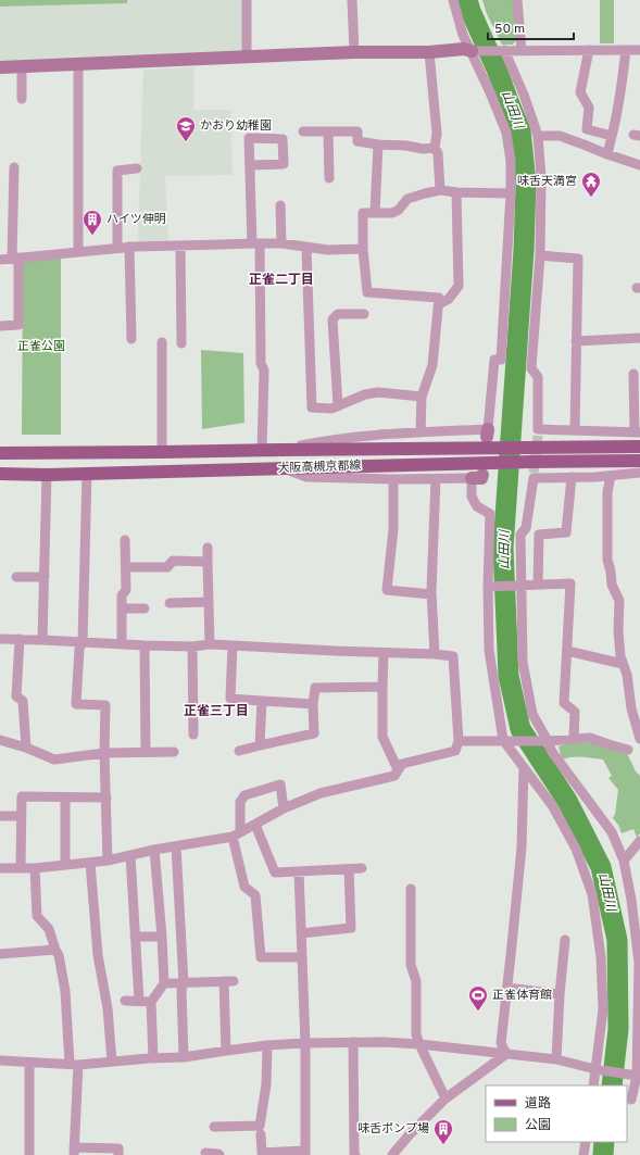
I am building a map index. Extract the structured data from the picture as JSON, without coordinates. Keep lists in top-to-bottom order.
{
  "streets": {
    "main road": ["大阪高槻京都線"]
  },
  "districts": ["正雀二丁目", "正雀三丁目"],
  "water": ["山田川"],
  "parks": ["正雀公園"],
  "places": {
    "school or university": ["かおり幼稚園"],
    "temple": ["味舌天満宮"],
    "building": ["ハイツ伸明", "味舌ポンプ場"],
    "sports": ["正雀体育館"]
  },
  "legend": ["道路", "公園"],
  "scale_bar": "50 m"
}
